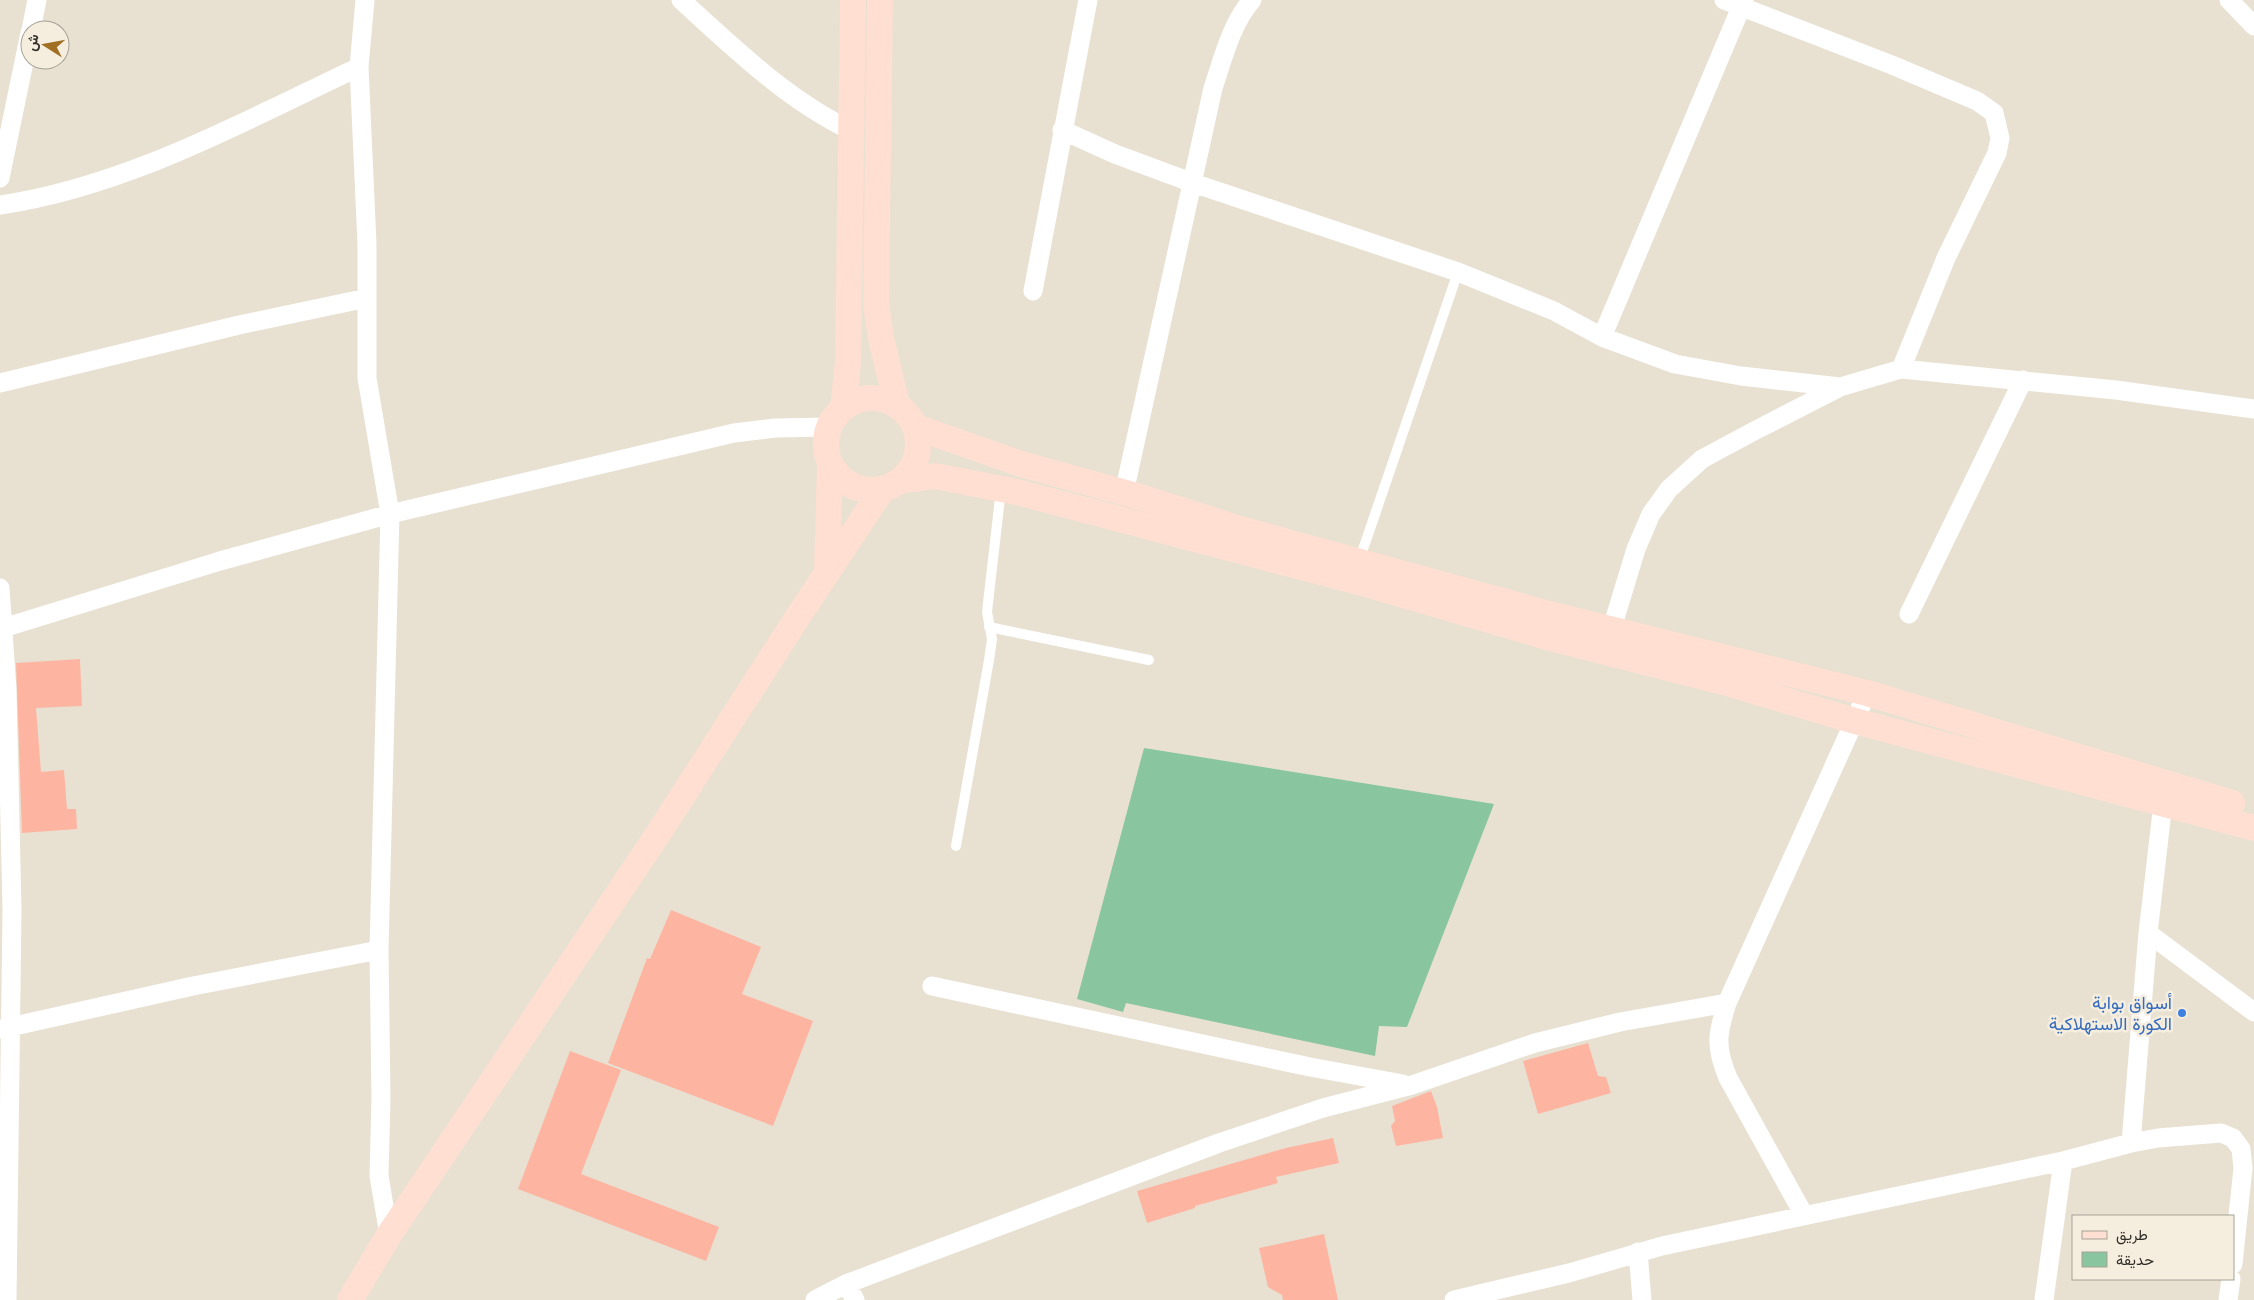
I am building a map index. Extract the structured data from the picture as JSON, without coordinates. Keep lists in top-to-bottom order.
{
  "places": ["أسواق بوابة الكورة الاستهلاكية"],
  "legend": ["طريق", "حديقة"],
  "north": "left"
}
